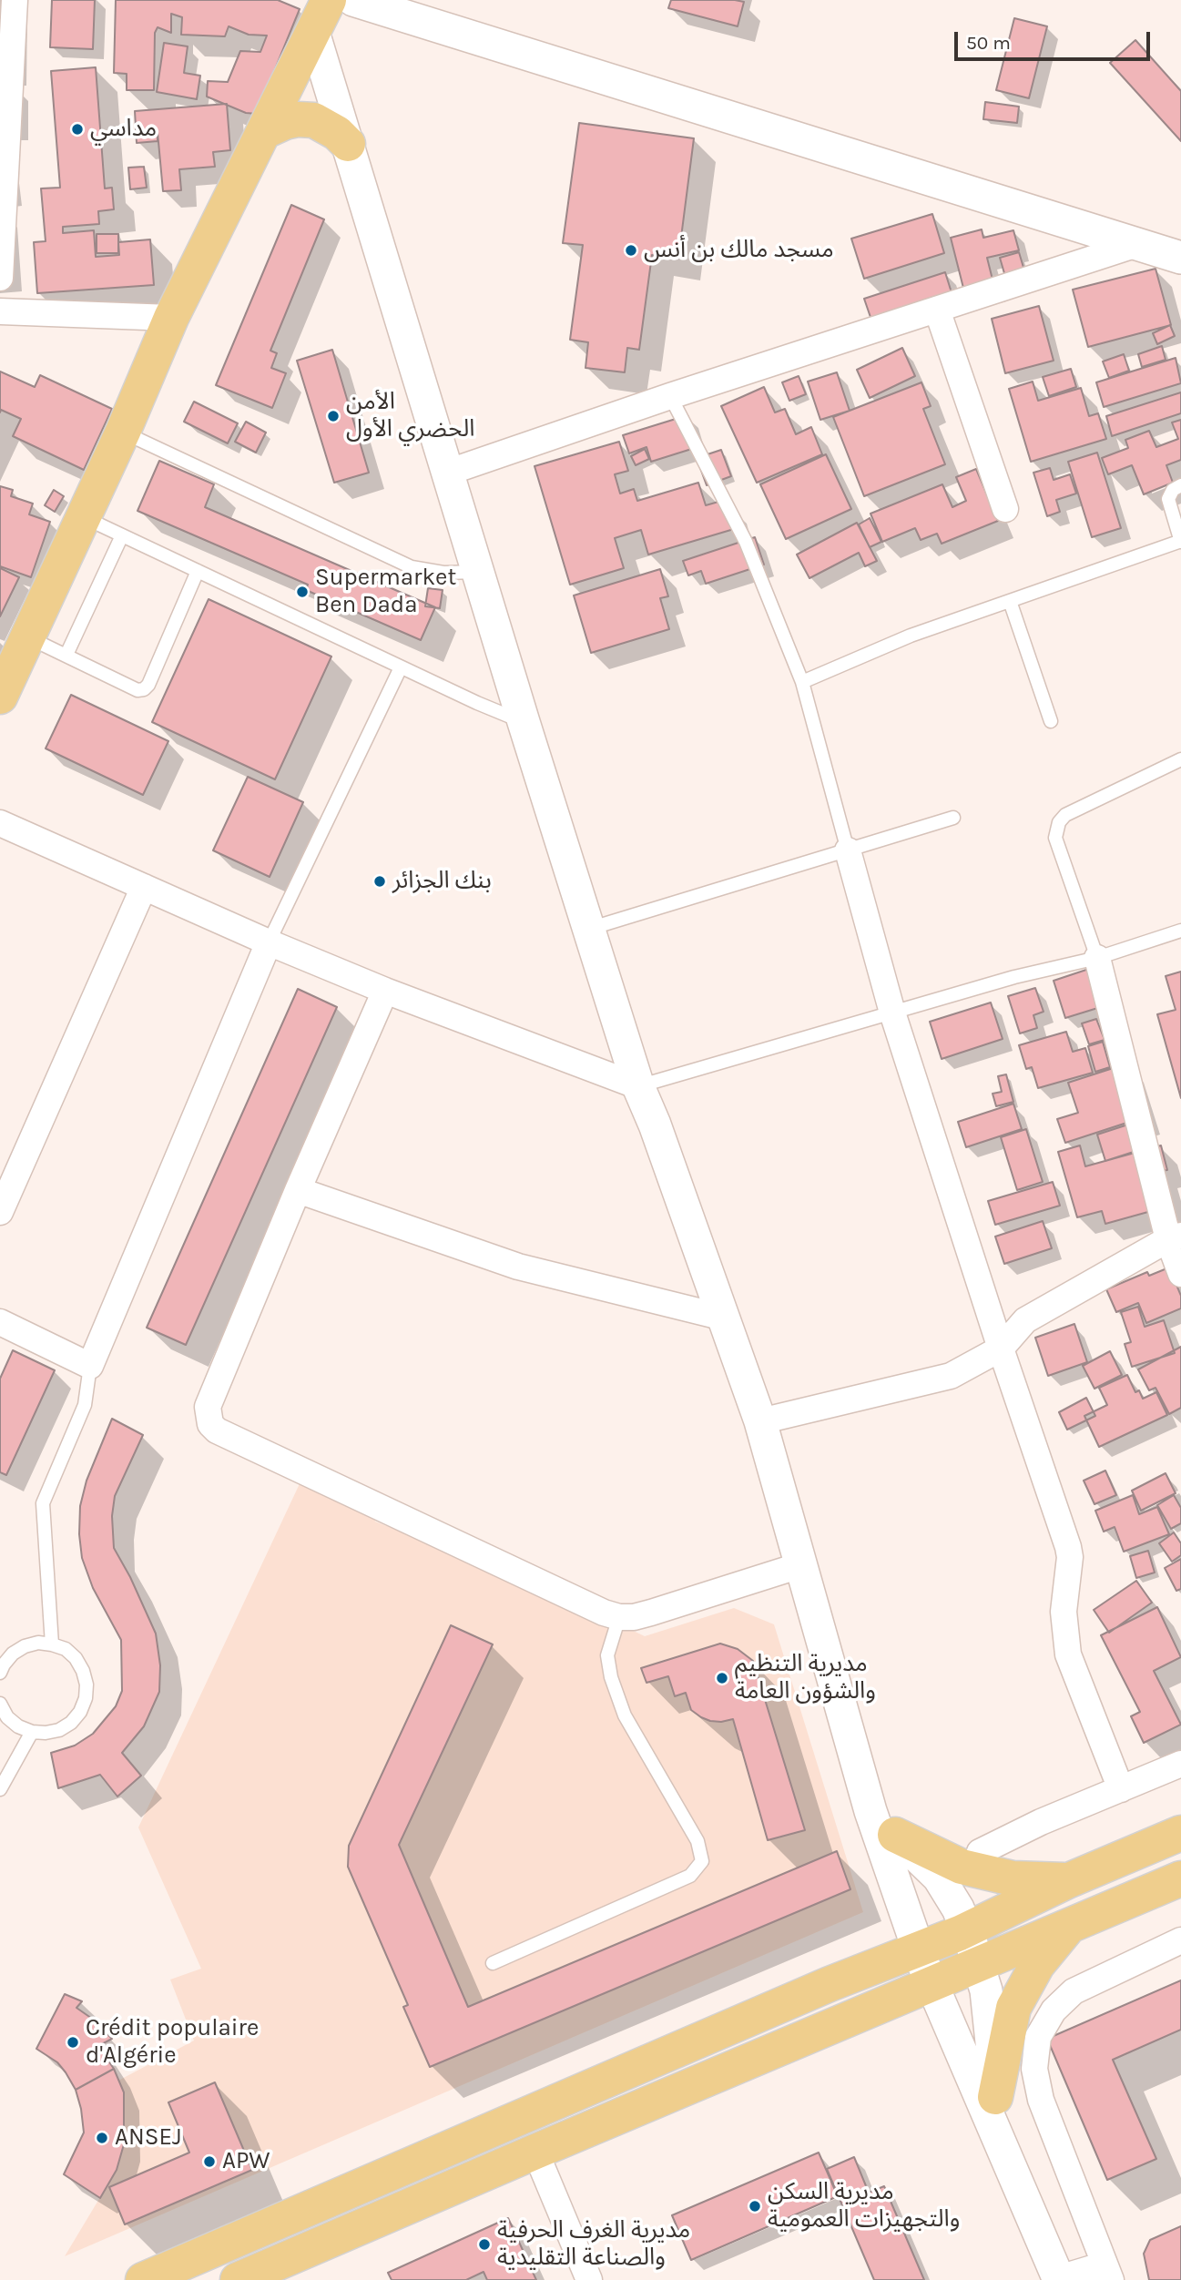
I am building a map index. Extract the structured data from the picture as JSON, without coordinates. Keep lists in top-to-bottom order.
{
  "places": [
    "مداسي",
    "مسجد مالك بن أنس",
    "الأمن الحضري الأول",
    "Supermarket Ben Dada",
    "بنك الجزائر",
    "مديرية التنظيم والشؤون العامة",
    "Crédit populaire d'Algérie",
    "ANSEJ",
    "APW",
    "مديرية السكن والتجهيزات العمومية",
    "مديرية الغرف الحرفية والصناعة التقليدية"
  ],
  "scale_bar": "50 m"
}
